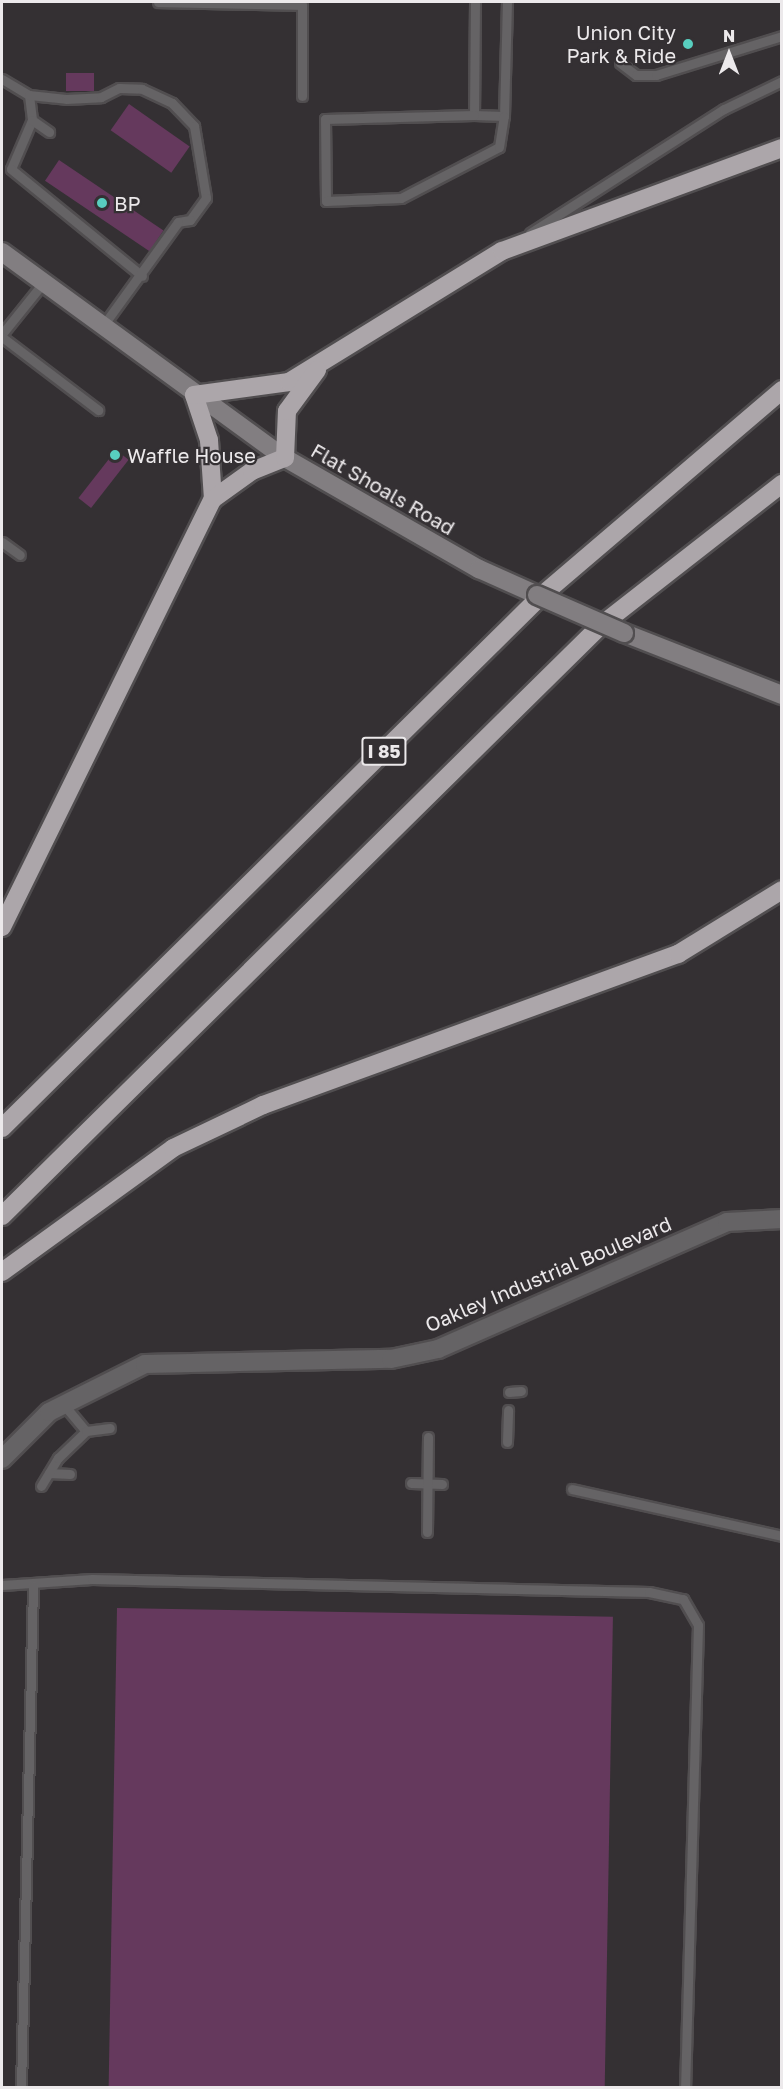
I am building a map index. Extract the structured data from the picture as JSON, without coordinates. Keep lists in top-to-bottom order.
{
  "streets": {
    "highway": ["I 85"],
    "street": ["Flat Shoals Road", "Oakley Industrial Boulevard"]
  },
  "places": ["Union City Park & Ride", "BP", "Waffle House"],
  "north": "top"
}
